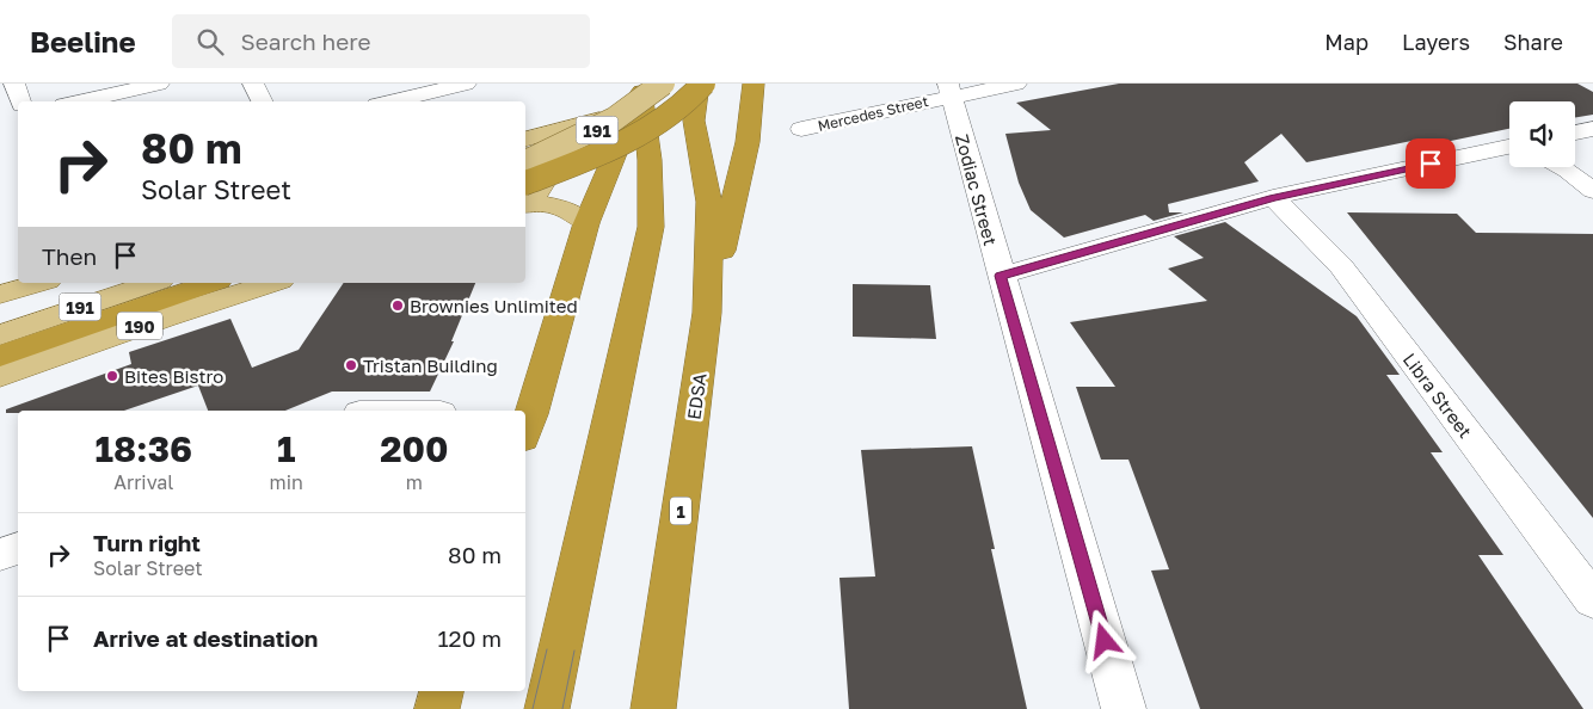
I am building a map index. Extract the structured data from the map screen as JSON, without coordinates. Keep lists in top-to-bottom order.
{
  "streets": {
    "highway": ["EDSA", "1"],
    "main road": ["191", "190"],
    "street": ["Mercedes Street", "Zodiac Street", "Libra Street"]
  },
  "crossings": [
    ["Mercedes Street", "Zodiac Street"],
    ["EDSA", "1"]
  ],
  "places": ["Brownies Unlimited", "Tristan Building", "Bites Bistro"],
  "page": {
    "header": "Beeline",
    "search": "Search here",
    "nav": ["Map", "Layers", "Share"],
    "turn": ["80 m", "Solar Street"],
    "then": "Then",
    "eta": [
      "18:36",
      "Arrival",
      "1",
      "min",
      "200",
      "m"
    ],
    "list": [
      {
        "name": "Turn right",
        "note": "Solar Street",
        "value": "80 m"
      },
      {
        "name": "Arrive at destination",
        "value": "120 m"
      }
    ]
  }
}
